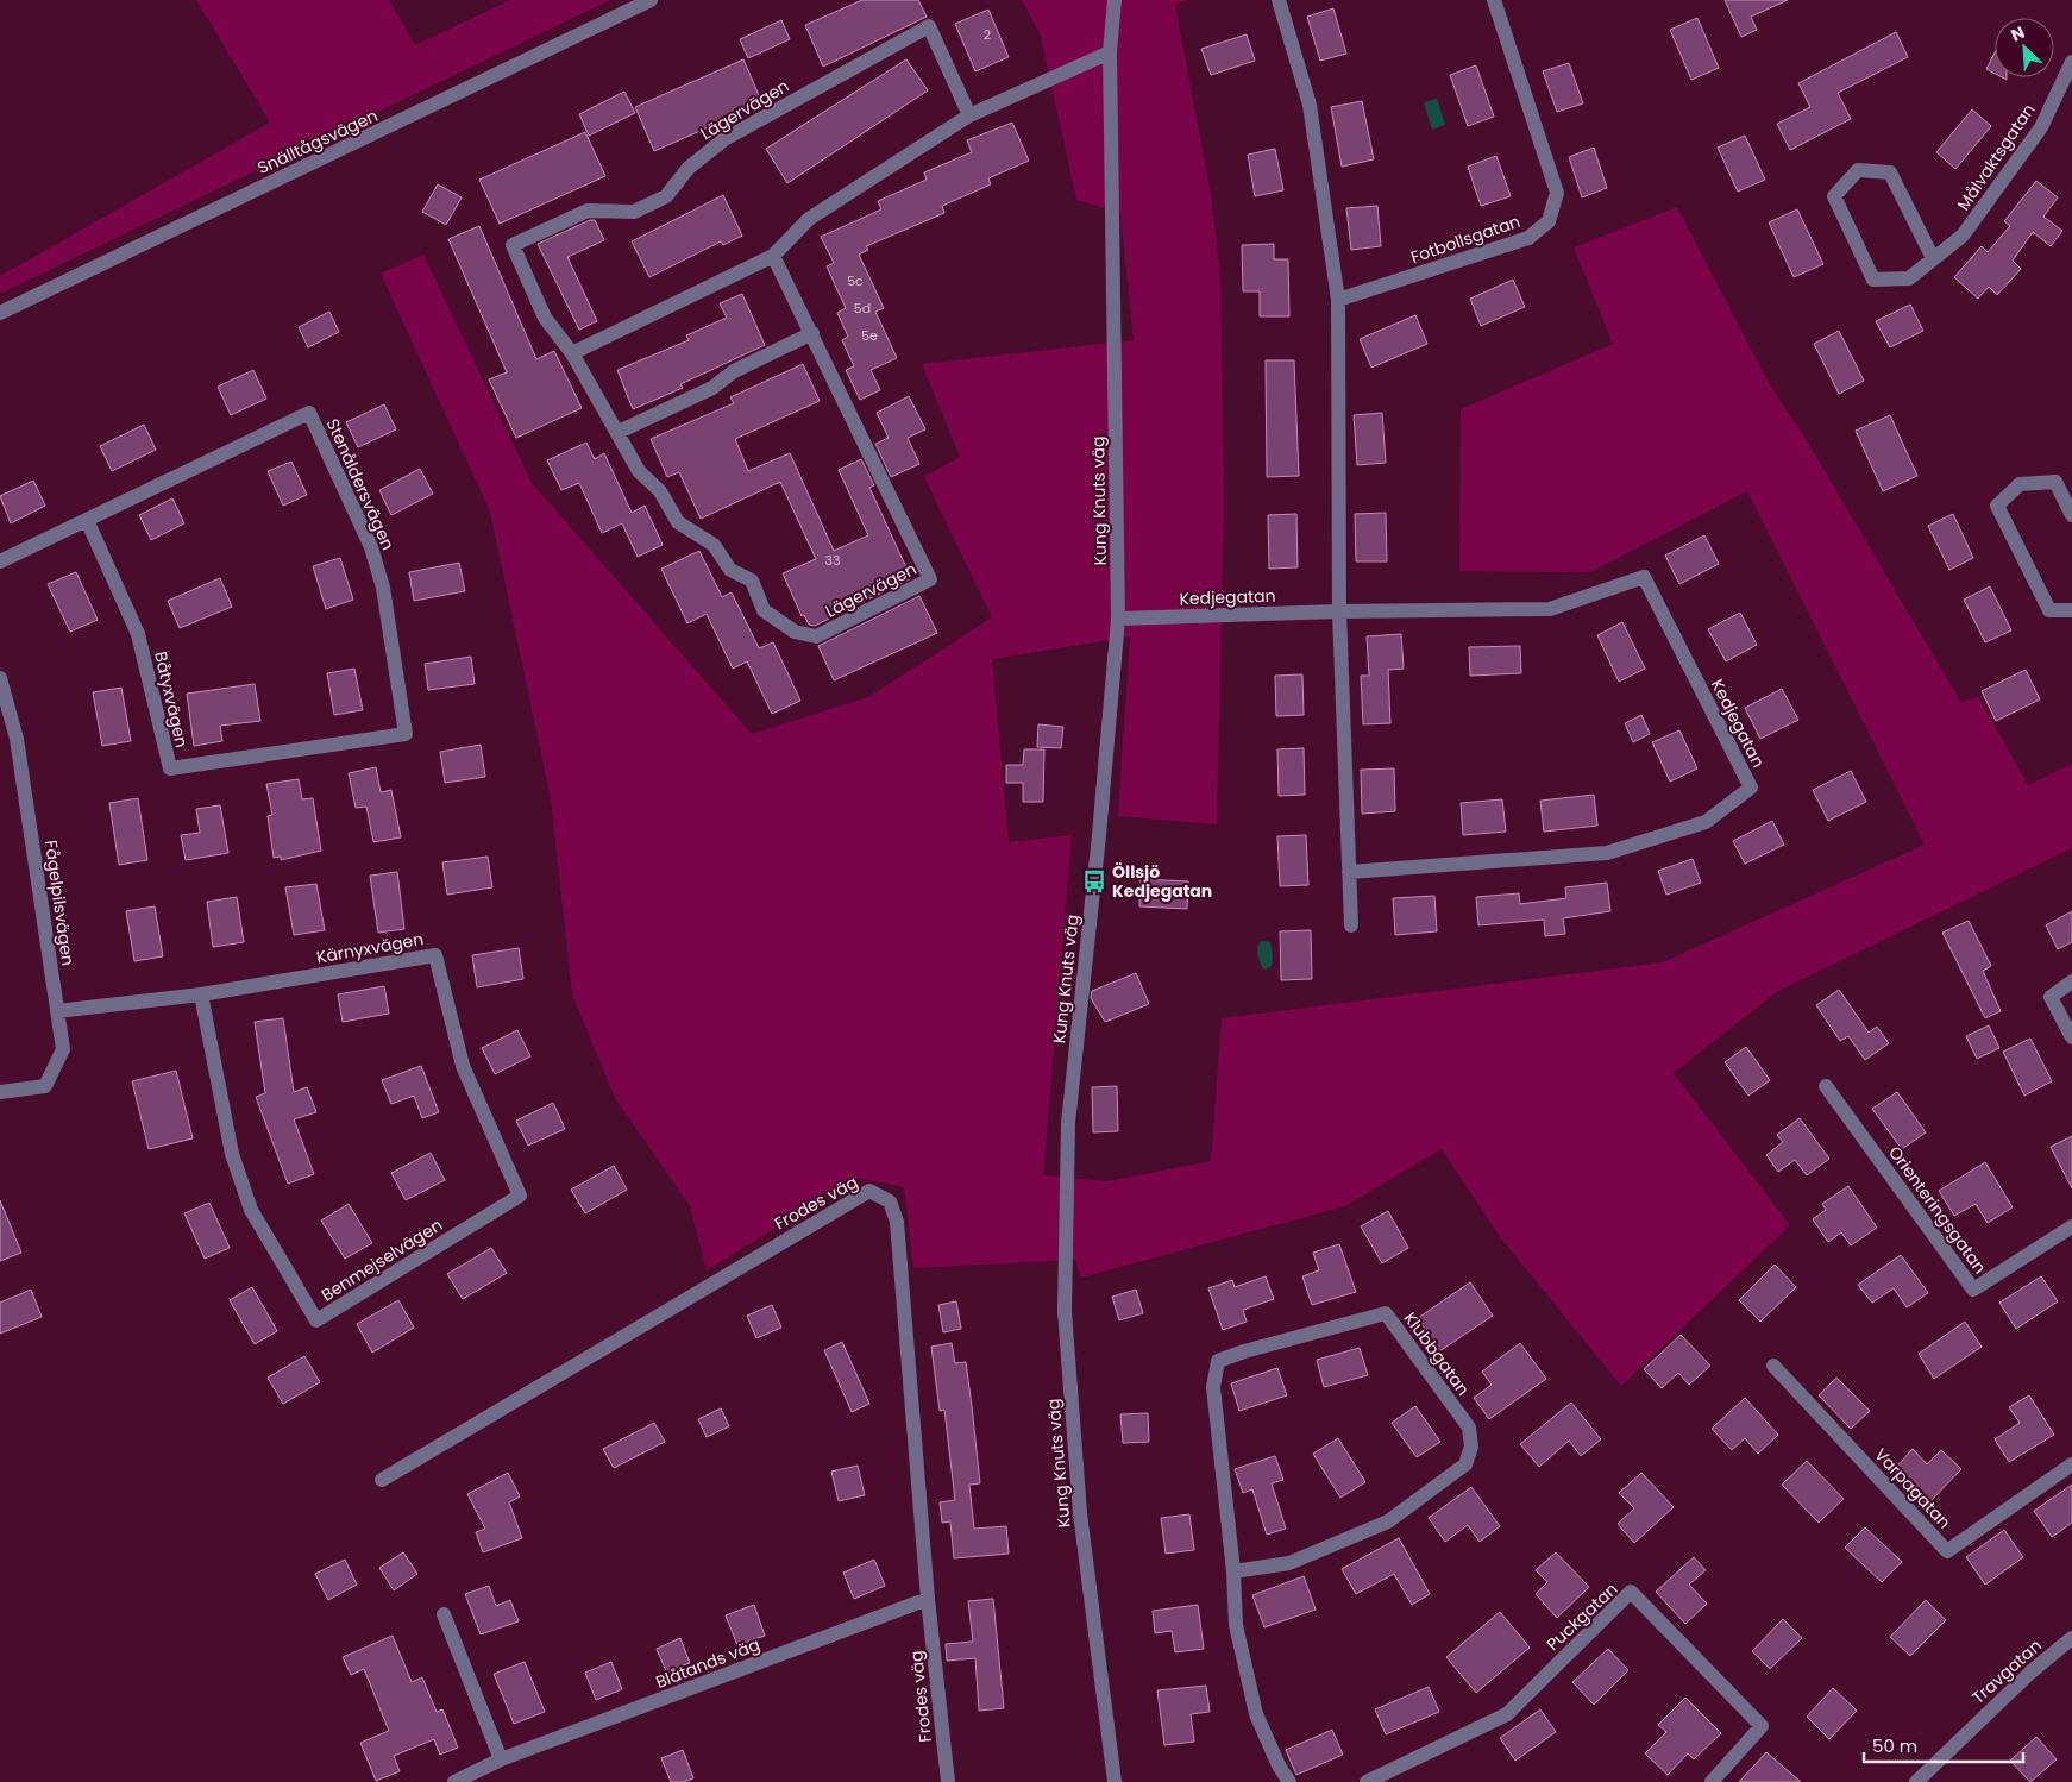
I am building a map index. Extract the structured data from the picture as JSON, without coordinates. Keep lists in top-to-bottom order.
{
  "streets": {
    "street": [
      "Lägervägen",
      "Snälltågsvägen",
      "Målvaktsgatan",
      "Fotbollsgatan",
      "Stenåldersvägen",
      "Kung Knuts väg",
      "Kedjegatan",
      "Båtyxvägen",
      "Fågelpilsvägen",
      "Kärnyxvägen",
      "Frodes väg",
      "Orienteringsgatan",
      "Benmejselvägen",
      "Klubbgatan",
      "Varpagatan",
      "Puckgatan",
      "Blåtands väg",
      "Travgatan"
    ]
  },
  "crossings": [
    ["Stenåldersvägen", "Båtyxvägen"],
    ["Kung Knuts väg", "Kedjegatan"],
    ["Fågelpilsvägen", "Kärnyxvägen"],
    ["Kärnyxvägen", "Benmejselvägen"],
    ["Frodes väg", "Blåtands väg"]
  ],
  "places": {
    "bus stop": ["Öllsjö Kedjegatan"]
  },
  "house_numbers": [
    "2",
    "5c",
    "5d",
    "5e",
    "33"
  ],
  "scale_bar": "50 m",
  "north": "top left"
}
